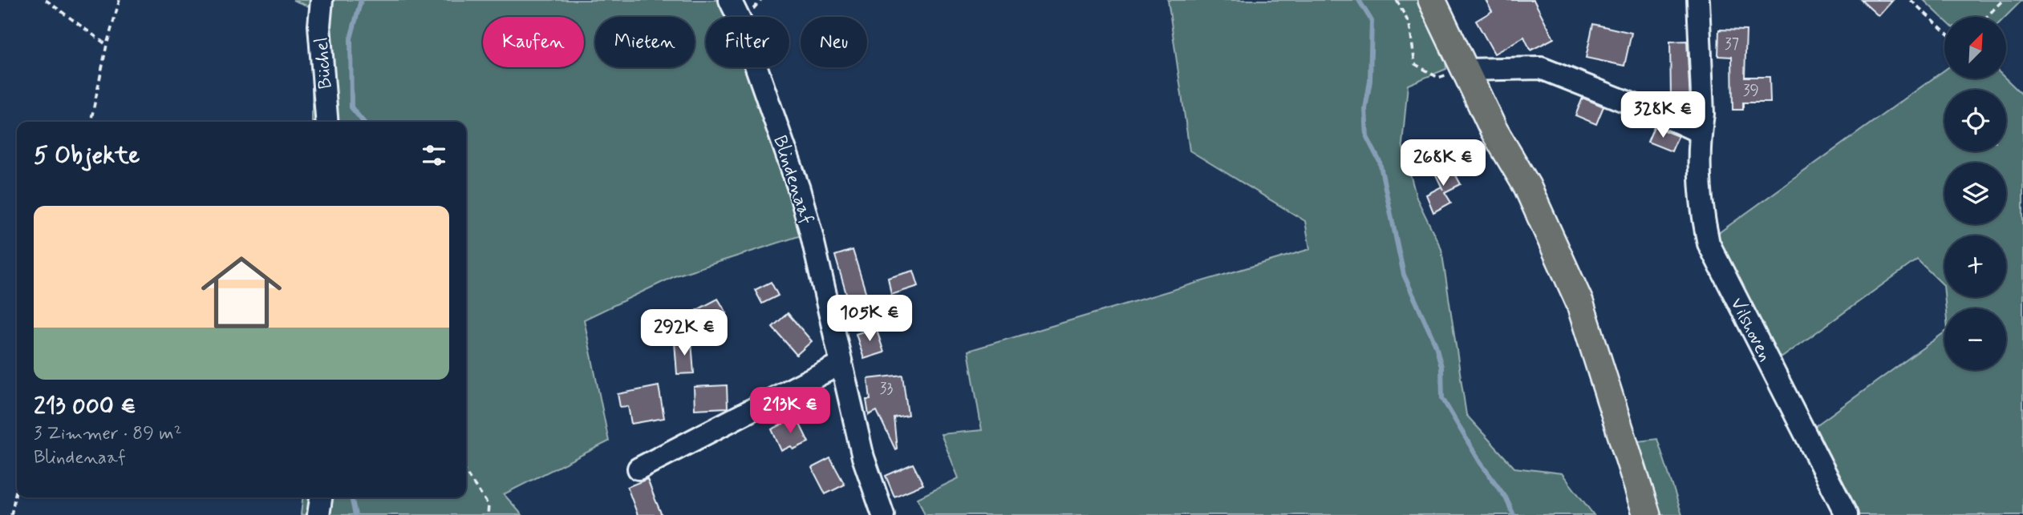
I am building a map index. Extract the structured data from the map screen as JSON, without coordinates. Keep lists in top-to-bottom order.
{
  "streets": {
    "street": ["Büchel", "Blindenaaf", "Vilshoven"]
  },
  "house_numbers": ["37", "39", "33"],
  "north": "top right",
  "page": {
    "map_buttons": ["+", "−"],
    "chip": [
      "Kaufen",
      "Mieten",
      "Filter",
      "Neu"
    ],
    "price": [
      "328K €",
      "268K €",
      "105K €",
      "292K €",
      "213K €"
    ],
    "heading": "5 Objekte",
    "list": [
      {
        "name": "213 000 €",
        "note": "3 Zimmer · 89 m² · Blindenaaf"
      }
    ]
  }
}
